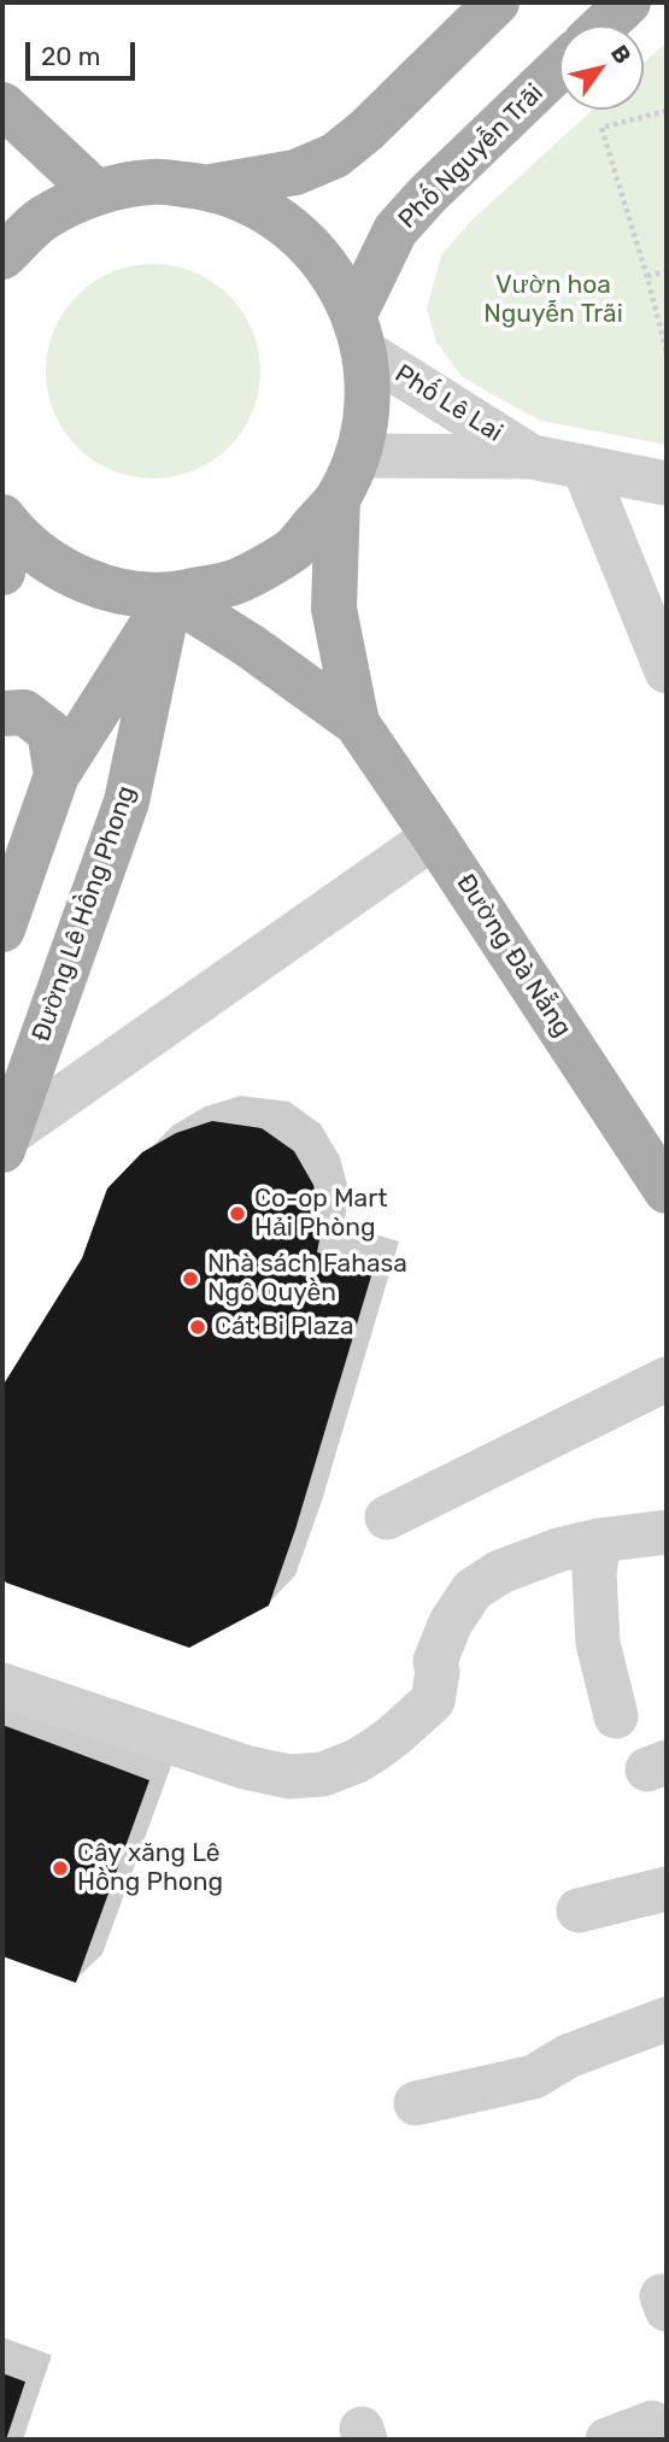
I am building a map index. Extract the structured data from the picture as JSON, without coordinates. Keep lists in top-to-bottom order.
{
  "streets": {
    "main road": ["Phố Nguyễn Trãi", "Đường Lê Hồng Phong", "Đường Đà Nẵng"],
    "street": ["Phố Lê Lai"]
  },
  "crossings": [
    ["Phố Nguyễn Trãi", "Phố Lê Lai"],
    ["Đường Lê Hồng Phong", "Đường Đà Nẵng"]
  ],
  "parks": ["Vườn hoa Nguyễn Trãi"],
  "places": [
    "Co-op Mart Hải Phòng",
    "Nhà sách Fahasa Ngô Quyền",
    "Cát Bi Plaza",
    "Cây xăng Lê Hồng Phong"
  ],
  "scale_bar": "20 m",
  "north": "top right"
}
